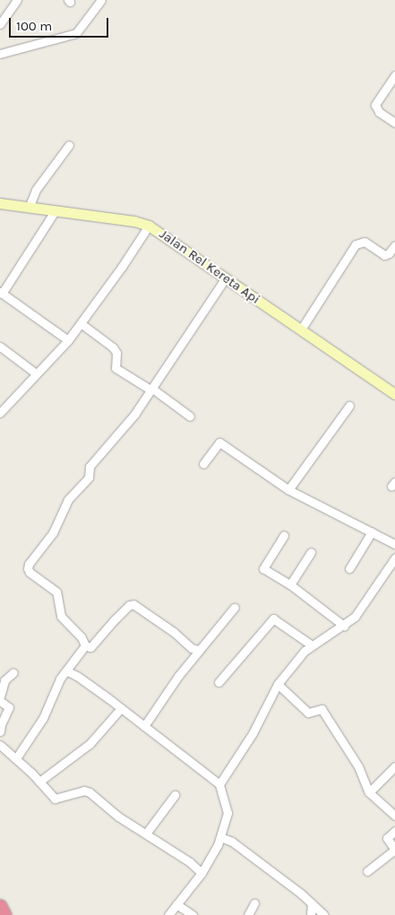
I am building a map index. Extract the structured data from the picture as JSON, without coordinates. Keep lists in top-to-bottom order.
{
  "streets": {
    "main road": ["Jalan Rel Kereta Api"]
  },
  "scale_bar": "100 m"
}
